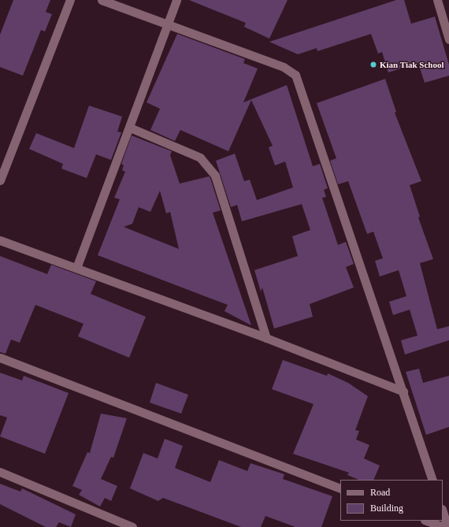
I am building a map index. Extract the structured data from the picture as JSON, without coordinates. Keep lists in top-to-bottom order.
{
  "places": ["Kian Tiak School"],
  "legend": ["Road", "Building"]
}
